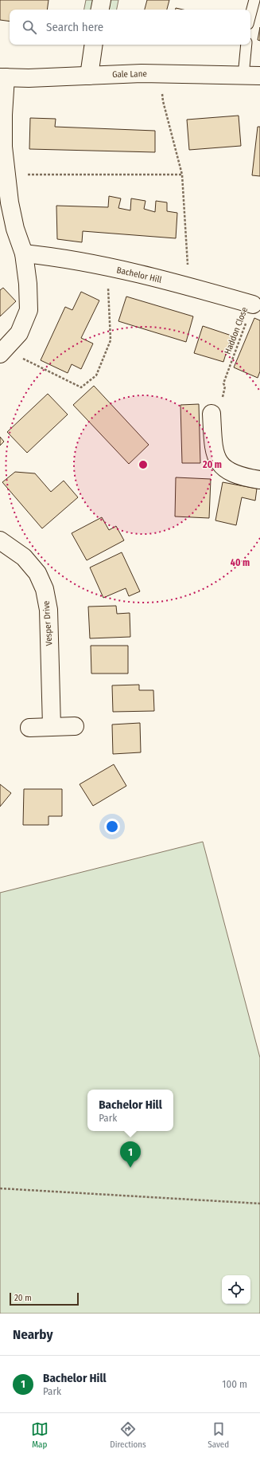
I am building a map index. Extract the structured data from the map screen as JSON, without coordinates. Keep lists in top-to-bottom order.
{
  "streets": {
    "street": ["Gale Lane", "Bachelor Hill", "Vesper Drive"],
    "path": ["Haddon Close"]
  },
  "crossings": [
    ["Bachelor Hill", "Haddon Close"]
  ],
  "scale_bar": "20 m",
  "page": {
    "search": "Search here",
    "popup": ["Bachelor Hill", "Park"],
    "pins": "1",
    "scale": "20 m",
    "heading": "Nearby",
    "list": [
      {
        "mark": "1",
        "name": "Bachelor Hill",
        "note": "Park",
        "value": "100 m"
      }
    ],
    "nav": ["Map", "Directions", "Saved"]
  },
  "rings": ["20 m", "40 m"]
}
